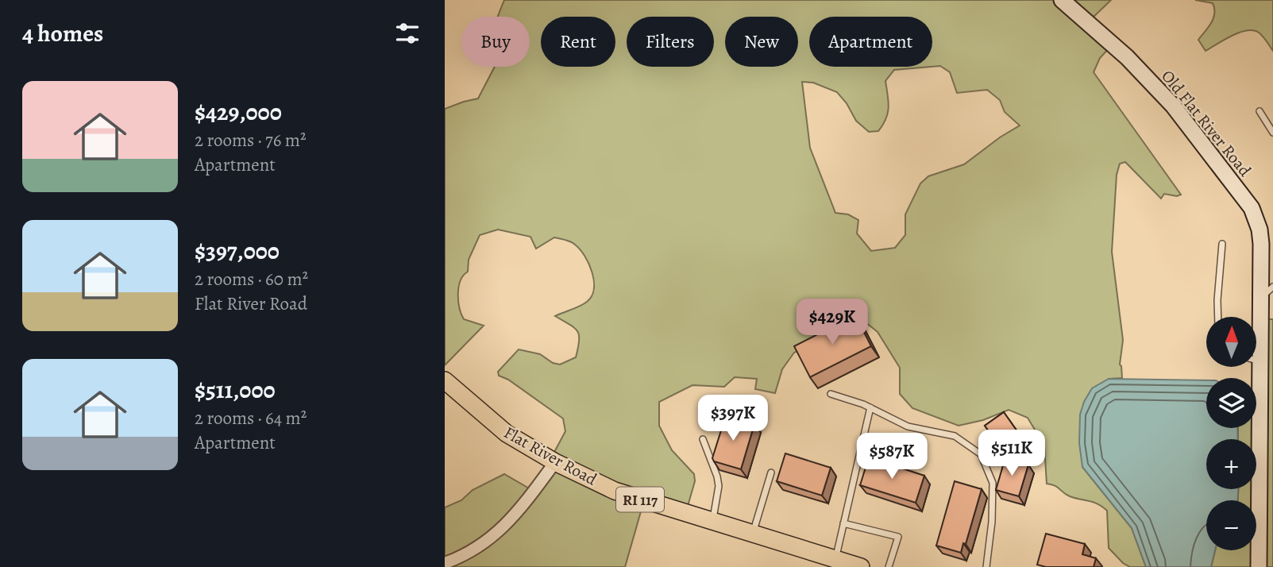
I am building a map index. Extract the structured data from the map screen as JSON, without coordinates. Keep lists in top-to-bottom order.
{
  "streets": {
    "main road": ["Flat River Road", "RI 117"],
    "street": ["Old Flat River Road"]
  },
  "north": "top",
  "page": {
    "heading": "4 homes",
    "chip": [
      "Buy",
      "Rent",
      "Filters",
      "New",
      "Apartment"
    ],
    "list": [
      {
        "name": "$429,000",
        "note": "2 rooms · 76 m² · Apartment"
      },
      {
        "name": "$397,000",
        "note": "2 rooms · 60 m² · Flat River Road"
      },
      {
        "name": "$511,000",
        "note": "2 rooms · 64 m² · Apartment"
      }
    ],
    "price": [
      "$429K",
      "$397K",
      "$511K",
      "$587K"
    ],
    "map_buttons": ["+", "−"]
  }
}
